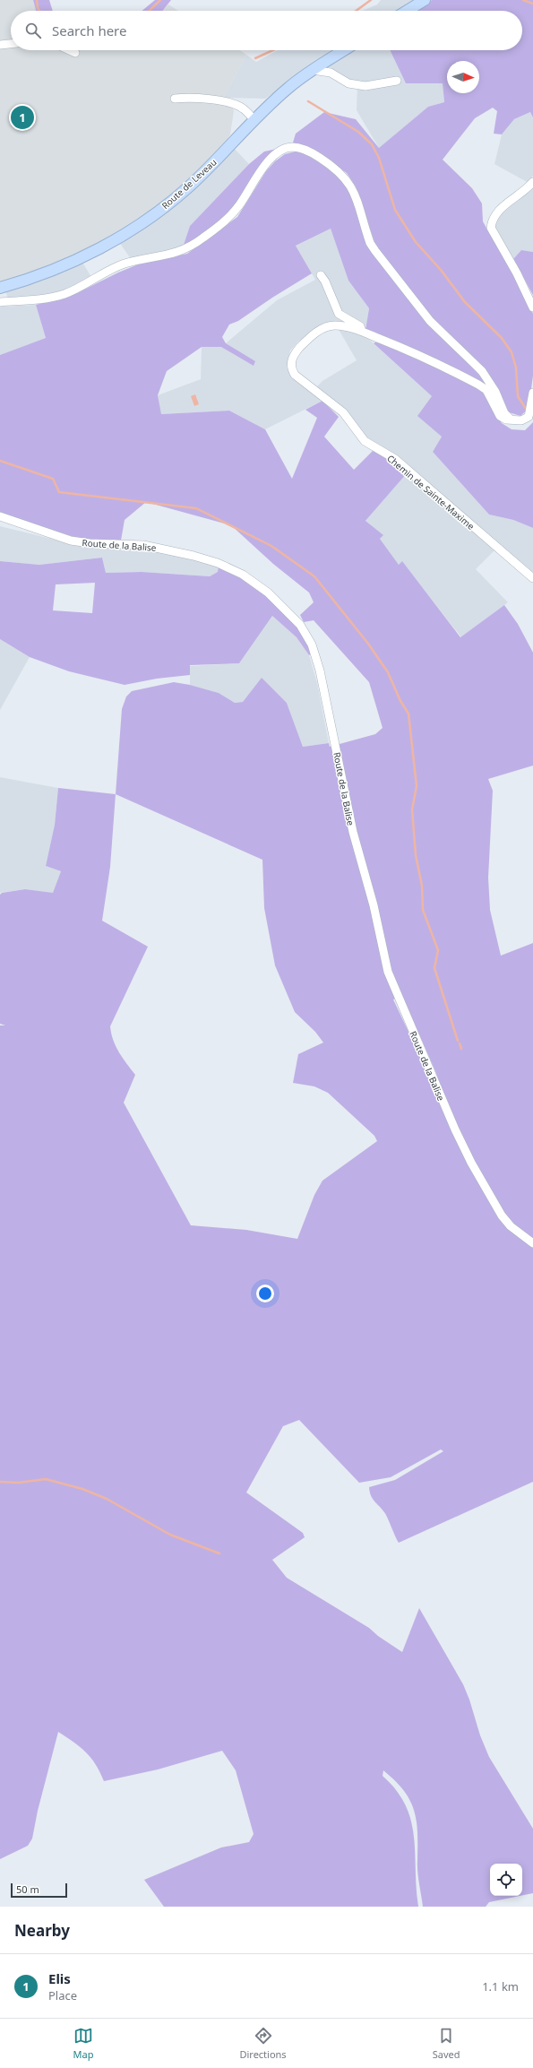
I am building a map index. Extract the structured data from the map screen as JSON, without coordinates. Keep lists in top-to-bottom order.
{
  "streets": {
    "street": ["Route de Leveau", "Chemin de Sainte-Maxime", "Route de la Balise"]
  },
  "scale_bar": "50 m",
  "north": "right",
  "page": {
    "search": "Search here",
    "pins": "1",
    "scale": "50 m",
    "heading": "Nearby",
    "list": [
      {
        "mark": "1",
        "name": "Elis",
        "note": "Place",
        "value": "1.1 km"
      }
    ],
    "nav": ["Map", "Directions", "Saved"]
  }
}
